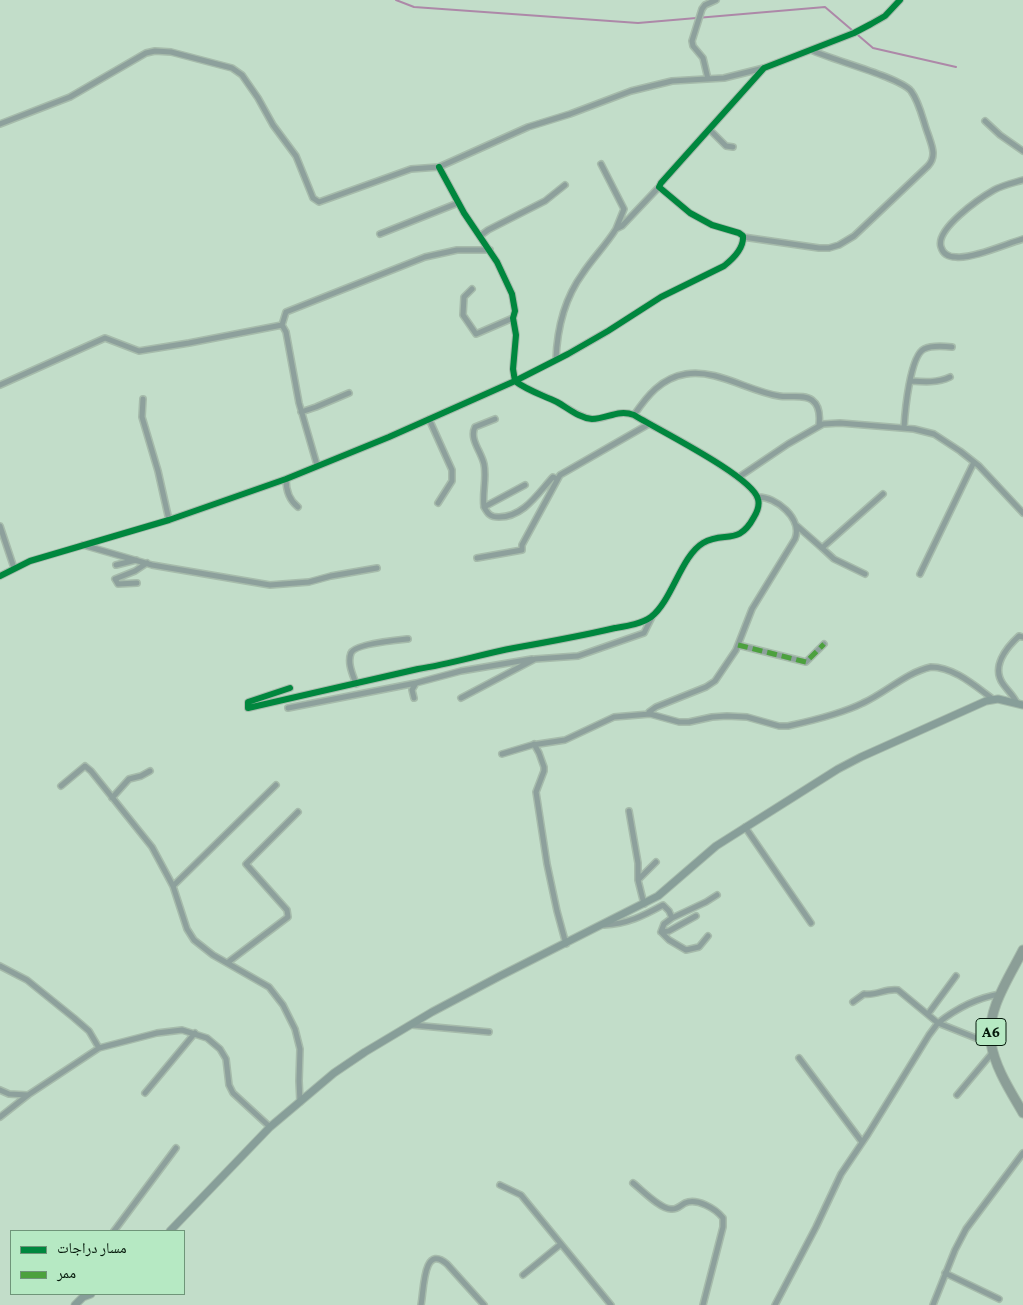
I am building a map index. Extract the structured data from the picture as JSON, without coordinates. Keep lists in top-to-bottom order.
{
  "streets": {
    "highway": ["A6"]
  },
  "legend": ["مسار دراجات", "ممر"]
}
